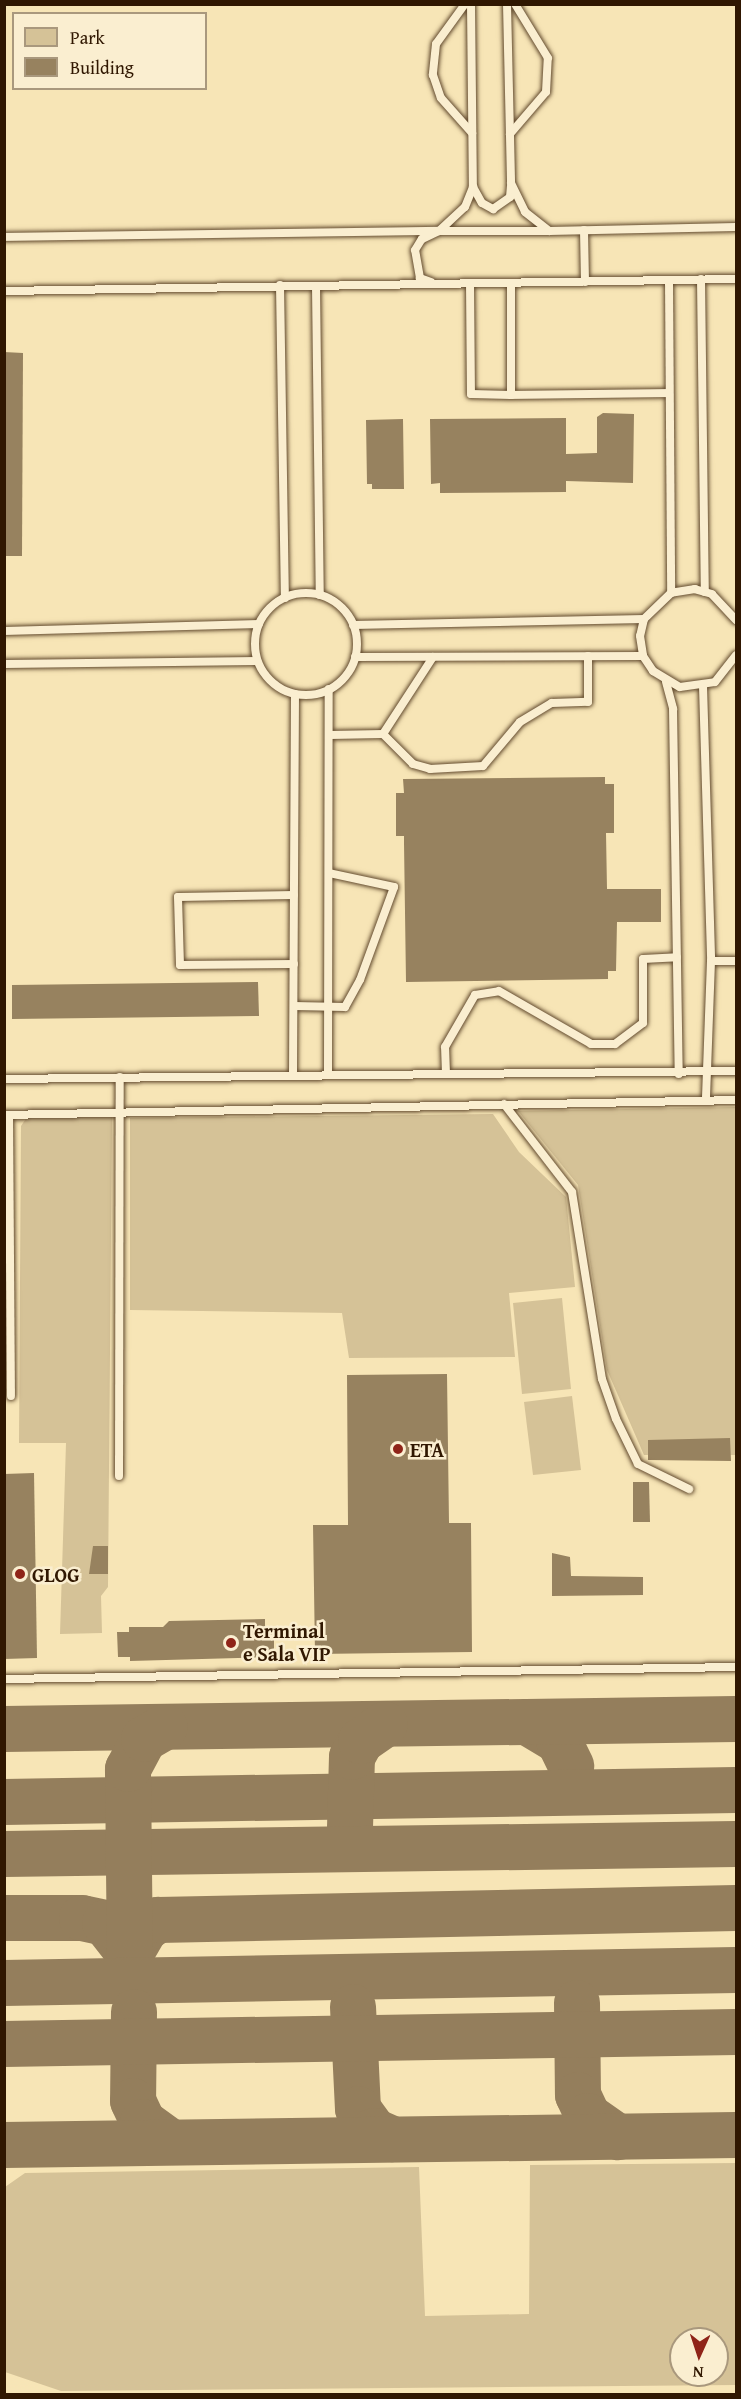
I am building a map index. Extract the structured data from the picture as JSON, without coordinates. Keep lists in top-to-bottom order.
{
  "places": ["ETA", "GLOG", "Terminal e Sala VIP"],
  "legend": ["Park", "Building"],
  "north": "bottom"
}
